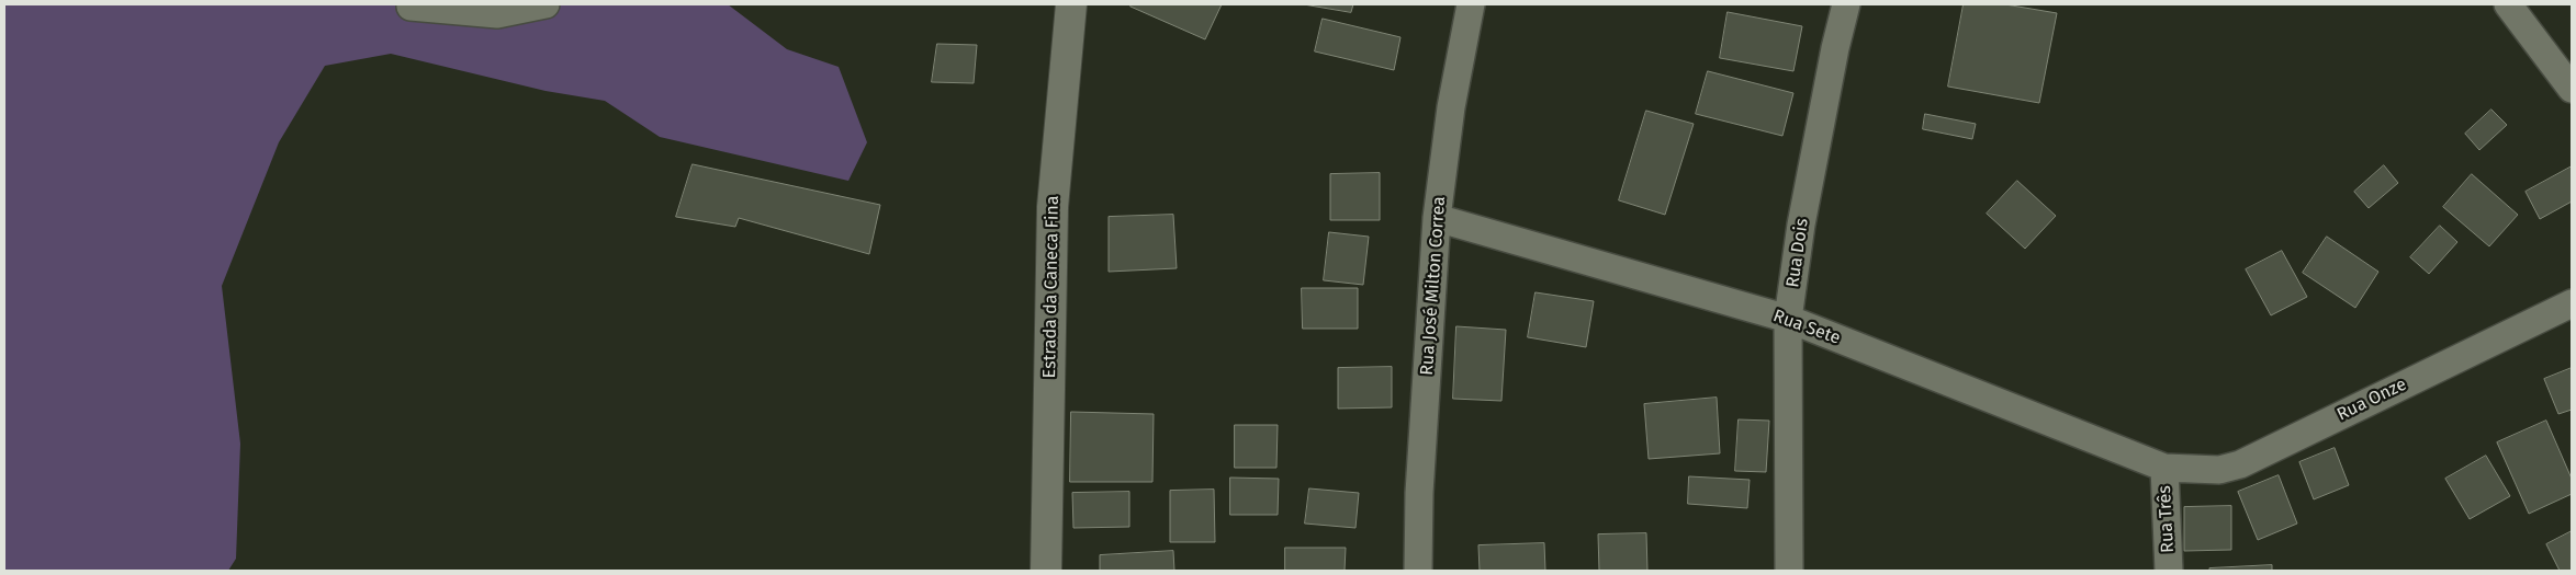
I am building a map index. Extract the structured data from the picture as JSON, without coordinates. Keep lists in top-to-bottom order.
{
  "streets": {
    "street": [
      "Rua Dois",
      "Rua José Milton Correa",
      "Estrada da Caneca Fina",
      "Rua Sete",
      "Rua Onze",
      "Rua Três"
    ]
  },
  "crossings": [
    ["Rua Dois", "Rua Sete"],
    ["Rua José Milton Correa", "Rua Sete"],
    ["Rua Sete", "Rua Onze"],
    ["Rua Sete", "Rua Três"],
    ["Rua Onze", "Rua Três"]
  ]
}
